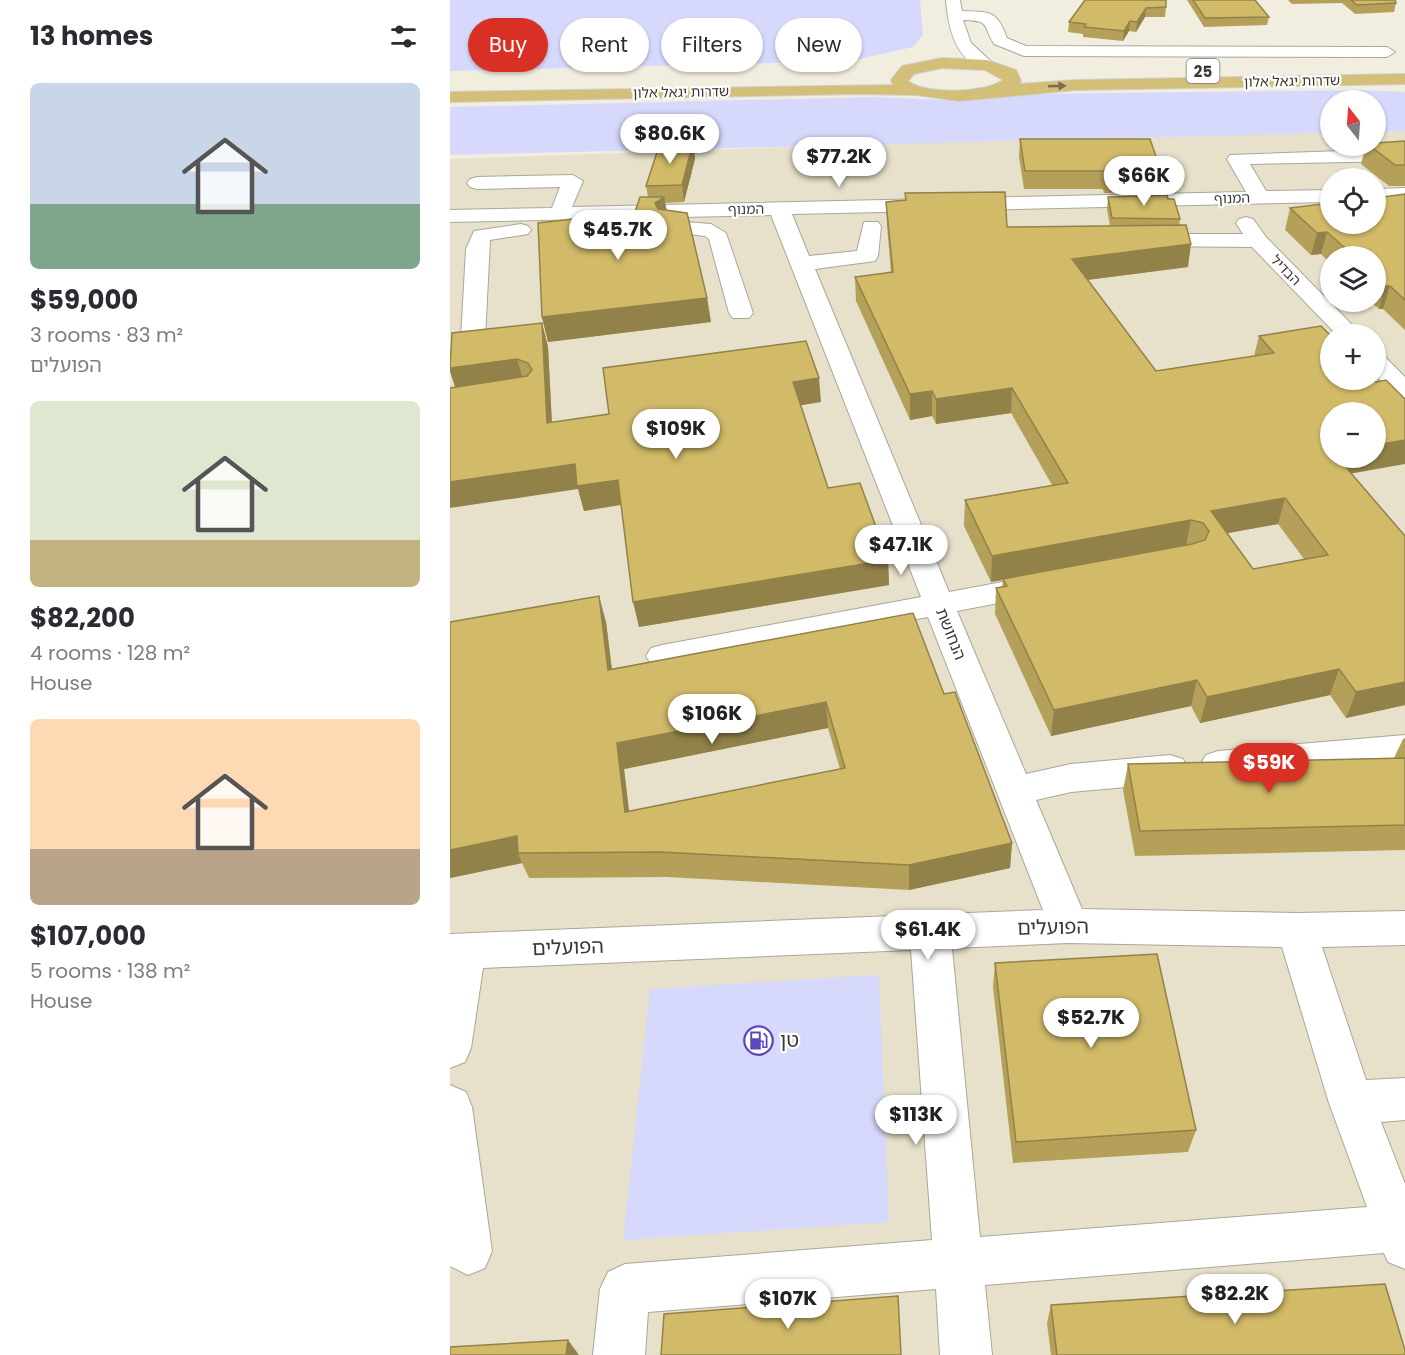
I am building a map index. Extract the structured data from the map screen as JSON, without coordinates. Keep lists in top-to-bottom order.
{
  "streets": {
    "highway": ["25", "שדרות יגאל אלון"],
    "street": [
      "המנוף",
      "הבדיל",
      "הנחושת",
      "הפועלים"
    ]
  },
  "crossings": [
    ["25", "שדרות יגאל אלון"],
    ["המנוף", "הבדיל"],
    ["המנוף", "הנחושת"],
    ["הנחושת", "הפועלים"]
  ],
  "places": {
    "fuel station": ["טן"]
  },
  "north": "top",
  "page": {
    "heading": "13 homes",
    "chip": [
      "Buy",
      "Rent",
      "Filters",
      "New"
    ],
    "list": [
      {
        "name": "$59,000",
        "note": "3 rooms · 83 m² · הפועלים"
      },
      {
        "name": "$82,200",
        "note": "4 rooms · 128 m² · House"
      },
      {
        "name": "$107,000",
        "note": "5 rooms · 138 m² · House"
      }
    ],
    "map_buttons": ["+", "−"],
    "price": [
      "$80.6K",
      "$77.2K",
      "$66K",
      "$45.7K",
      "$109K",
      "$47.1K",
      "$106K",
      "$59K",
      "$61.4K",
      "$52.7K",
      "$113K",
      "$82.2K",
      "$107K"
    ]
  }
}
